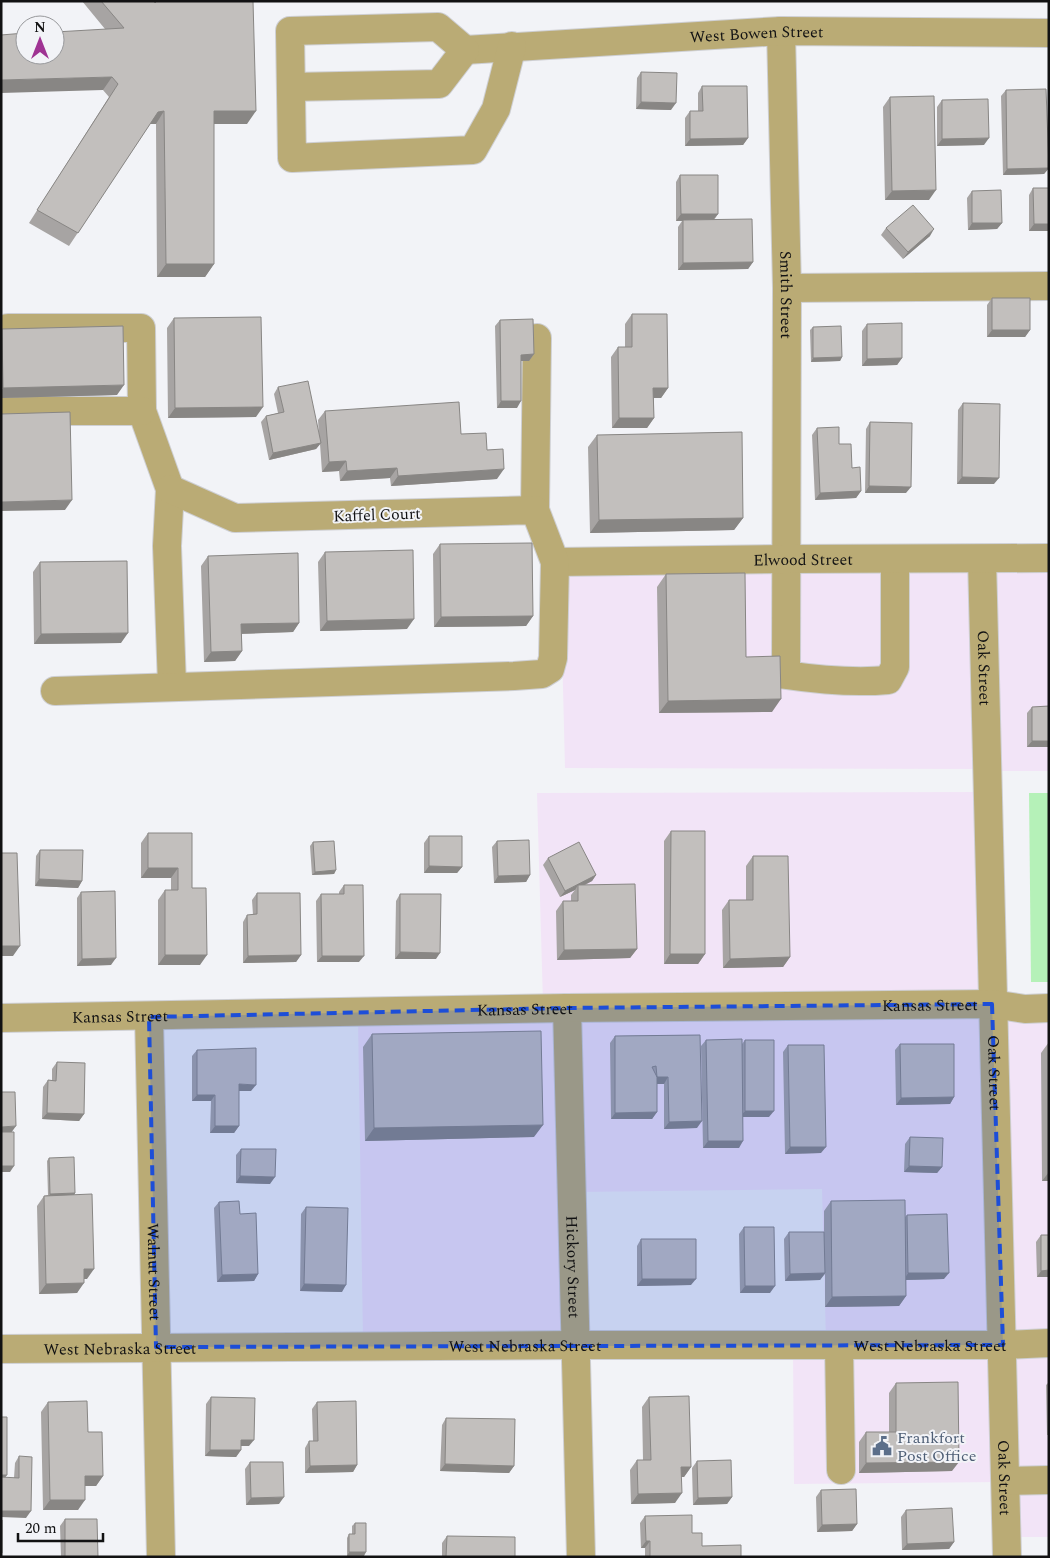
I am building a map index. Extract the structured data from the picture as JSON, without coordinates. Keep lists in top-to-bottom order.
{
  "streets": {
    "street": [
      "West Bowen Street",
      "Smith Street",
      "Kaffel Court",
      "Elwood Street",
      "Oak Street",
      "Kansas Street",
      "Hickory Street",
      "Walnut Street",
      "West Nebraska Street"
    ]
  },
  "crossings": [
    ["West Bowen Street", "Smith Street"],
    ["Smith Street", "Elwood Street"],
    ["Elwood Street", "Oak Street"],
    ["Oak Street", "Kansas Street"],
    ["Oak Street", "West Nebraska Street"],
    ["Kansas Street", "Hickory Street"],
    ["Kansas Street", "Walnut Street"],
    ["Hickory Street", "West Nebraska Street"],
    ["Walnut Street", "West Nebraska Street"]
  ],
  "places": {
    "public building": ["Frankfort Post Office"]
  },
  "scale_bar": "20 m",
  "north": "top"
}
